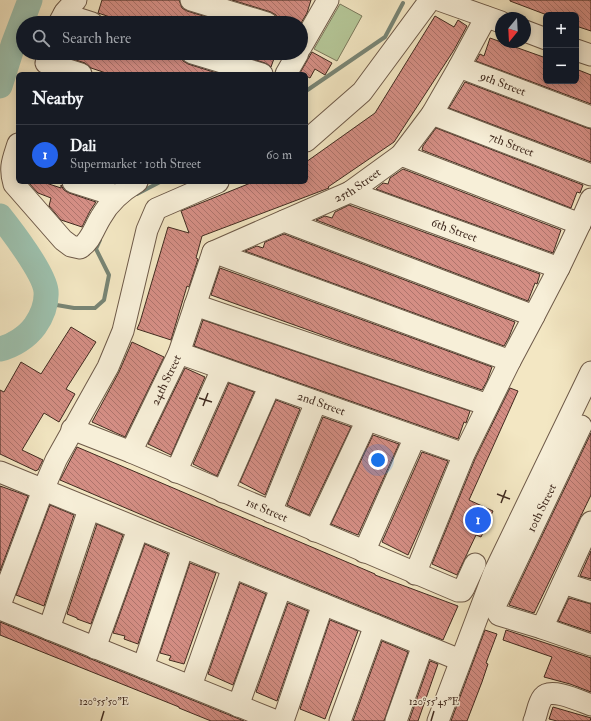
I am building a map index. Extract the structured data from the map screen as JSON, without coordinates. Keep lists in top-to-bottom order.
{
  "streets": {
    "street": [
      "9th Street",
      "7th Street",
      "25th Street",
      "6th Street",
      "24th Street",
      "2nd Street",
      "10th Street",
      "1st Street"
    ]
  },
  "crossings": [
    ["9th Street", "25th Street"],
    ["7th Street", "25th Street"],
    ["25th Street", "6th Street"],
    ["24th Street", "2nd Street"],
    ["24th Street", "1st Street"]
  ],
  "north": "bottom",
  "page": {
    "map_buttons": ["+", "−"],
    "search": "Search here",
    "heading": "Nearby",
    "list": [
      {
        "mark": "1",
        "name": "Dali",
        "note": "Supermarket · 10th Street",
        "value": "60 m"
      }
    ],
    "pins": "1"
  },
  "coordinates": ["120°55'45\"E", "120°55'50\"E"]
}
